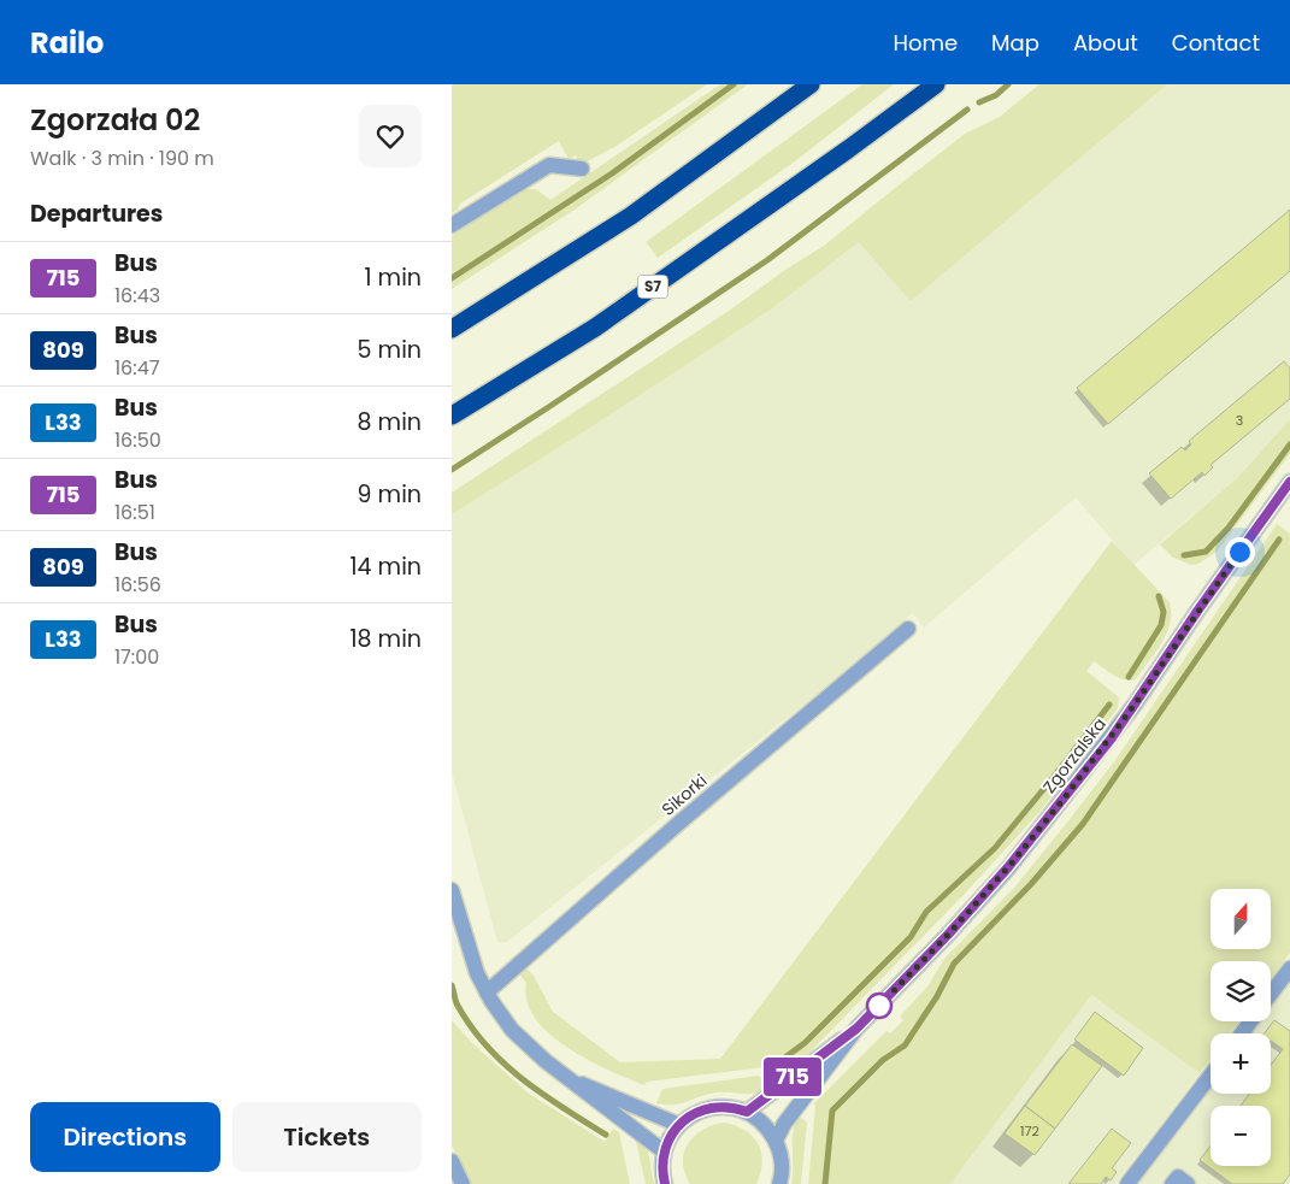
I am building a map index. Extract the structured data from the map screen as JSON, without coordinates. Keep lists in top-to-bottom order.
{
  "streets": {
    "highway": ["S7"],
    "street": ["Zgorzalska", "Sikorki"]
  },
  "lines": ["bus line 715"],
  "house_numbers": ["3", "172"],
  "north": "top",
  "page": {
    "header": "Railo",
    "nav": [
      "Home",
      "Map",
      "About",
      "Contact"
    ],
    "heading": [
      ["Zgorzała 02", "Walk · 3 min · 190 m"],
      "Departures"
    ],
    "on_map": "715",
    "list": [
      {
        "mark": "715",
        "name": "Bus",
        "note": "16:43",
        "value": "1 min"
      },
      {
        "mark": "809",
        "name": "Bus",
        "note": "16:47",
        "value": "5 min"
      },
      {
        "mark": "L33",
        "name": "Bus",
        "note": "16:50",
        "value": "8 min"
      },
      {
        "mark": "715",
        "name": "Bus",
        "note": "16:51",
        "value": "9 min"
      },
      {
        "mark": "809",
        "name": "Bus",
        "note": "16:56",
        "value": "14 min"
      },
      {
        "mark": "L33",
        "name": "Bus",
        "note": "17:00",
        "value": "18 min"
      }
    ],
    "map_buttons": ["+", "−"],
    "buttons": ["Directions", "Tickets"]
  }
}
